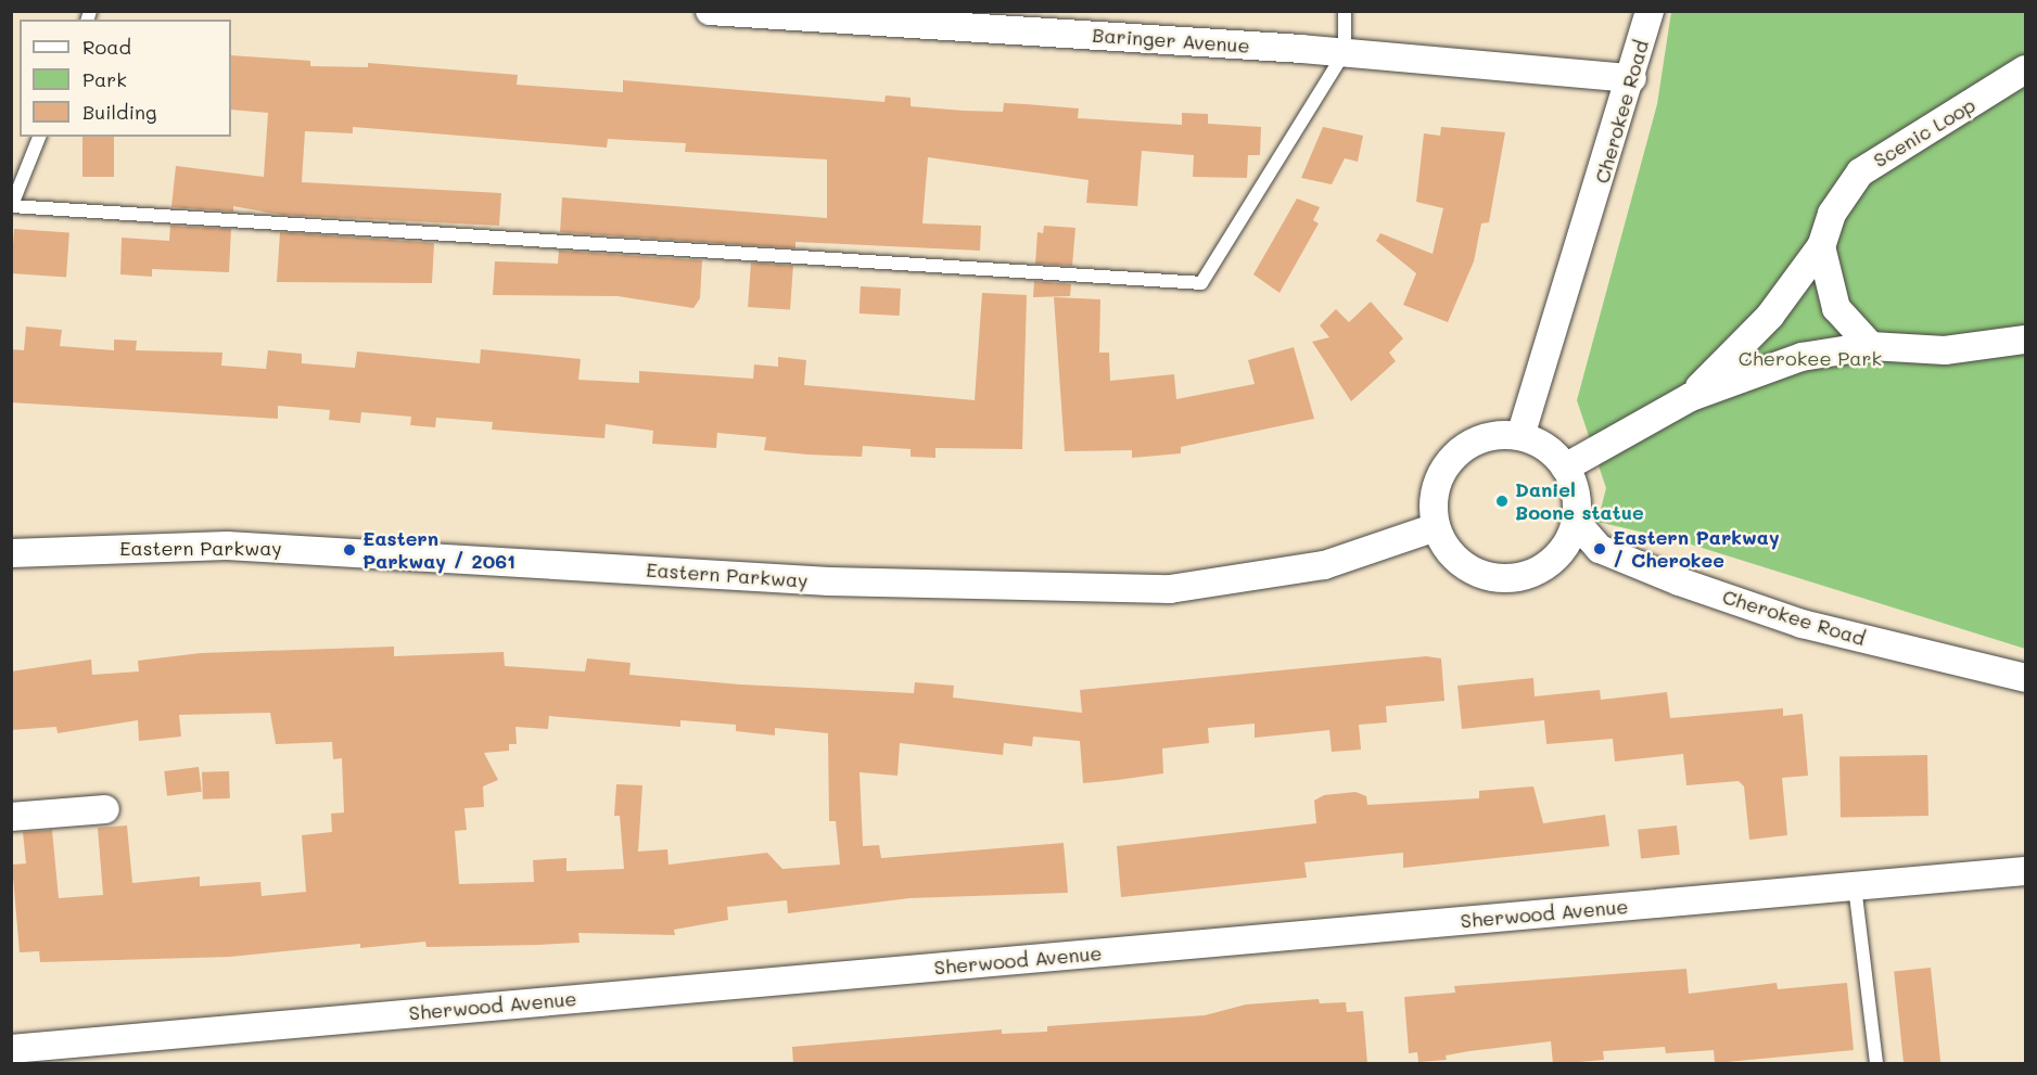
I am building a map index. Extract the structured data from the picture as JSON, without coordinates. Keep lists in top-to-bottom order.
{
  "streets": {
    "street": [
      "Baringer Avenue",
      "Cherokee Road",
      "Scenic Loop",
      "Eastern Parkway",
      "Sherwood Avenue"
    ]
  },
  "crossings": [
    ["Baringer Avenue", "Cherokee Road"],
    ["Cherokee Road", "Eastern Parkway"]
  ],
  "parks": ["Cherokee Park"],
  "places": ["Daniel Boone statue", "Eastern Parkway / Cherokee", "Eastern Parkway / 2061"],
  "legend": ["Road", "Park", "Building"]
}
